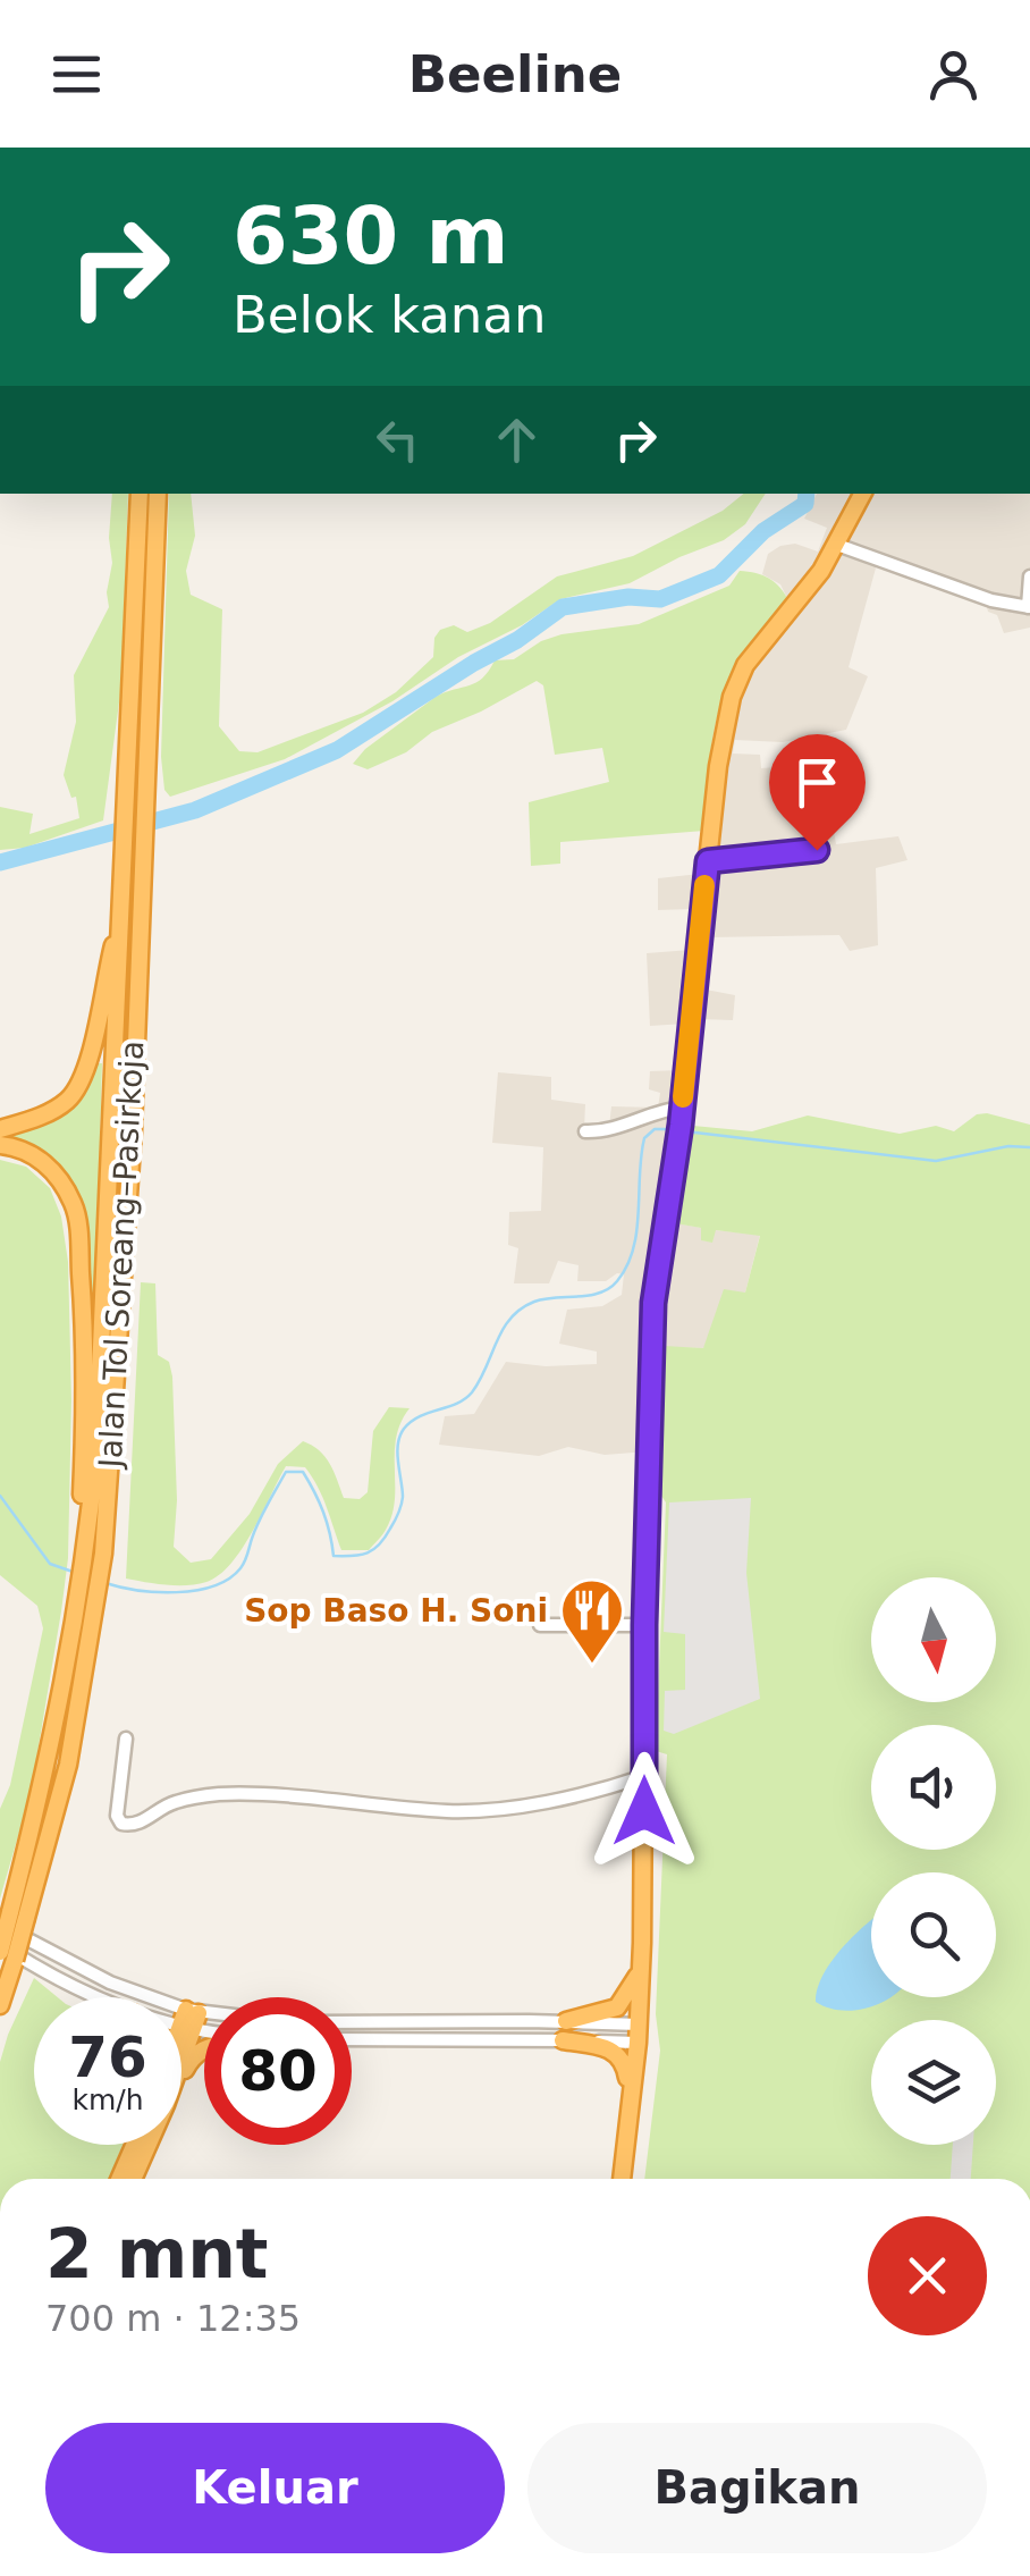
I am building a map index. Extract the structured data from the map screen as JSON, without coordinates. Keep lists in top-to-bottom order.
{
  "streets": {
    "highway": ["Jalan Tol Soreang–Pasirkoja"]
  },
  "places": {
    "restaurant": ["Sop Baso H. Soni"]
  },
  "north": "bottom",
  "page": {
    "header": "Beeline",
    "turn": ["630 m", "Belok kanan"],
    "speed": "76 km/h",
    "limit": "80",
    "heading": ["2 mnt", "700 m · 12:35"],
    "buttons": ["Keluar", "Bagikan"]
  }
}
